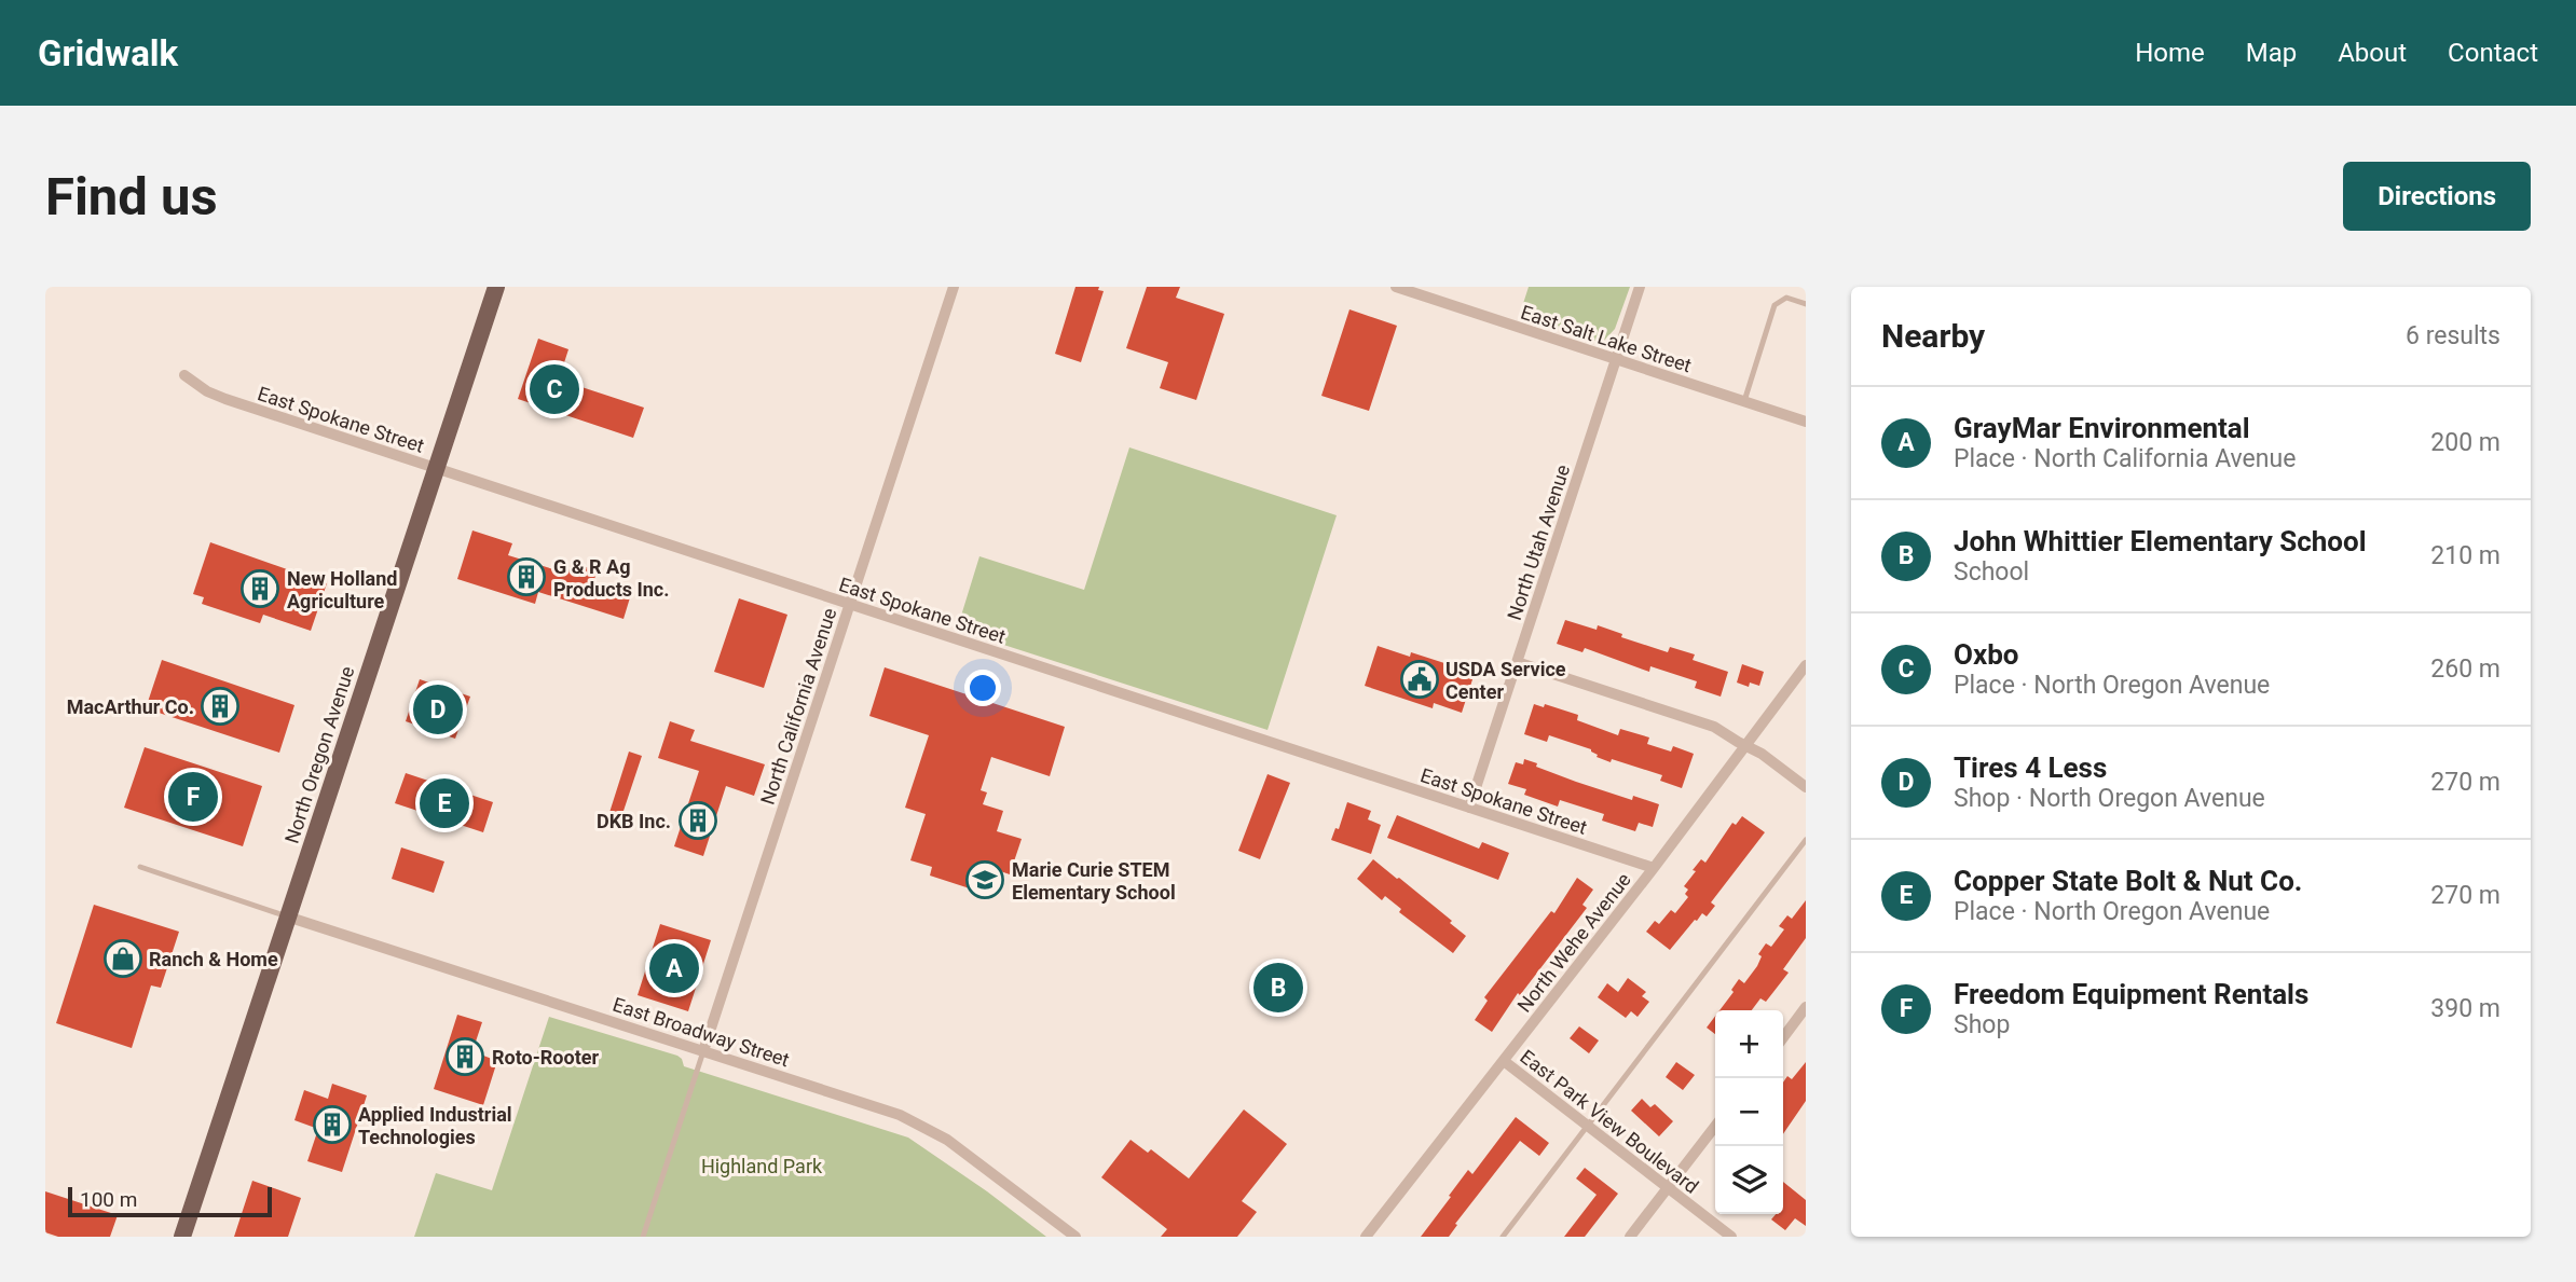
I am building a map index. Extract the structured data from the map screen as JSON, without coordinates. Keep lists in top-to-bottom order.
{
  "streets": {
    "main road": ["North Oregon Avenue"],
    "street": [
      "East Salt Lake Street",
      "East Spokane Street",
      "North Utah Avenue",
      "North California Avenue",
      "North Wehe Avenue",
      "East Broadway Street",
      "East Park View Boulevard"
    ]
  },
  "crossings": [
    ["East Salt Lake Street", "North Utah Avenue"],
    ["East Spokane Street", "North Utah Avenue"],
    ["East Spokane Street", "North California Avenue"],
    ["East Spokane Street", "North Oregon Avenue"],
    ["East Spokane Street", "North Wehe Avenue"],
    ["North California Avenue", "East Broadway Street"],
    ["North Oregon Avenue", "East Broadway Street"],
    ["North Wehe Avenue", "East Park View Boulevard"]
  ],
  "parks": ["Highland Park"],
  "places": {
    "building": [
      "G & R Ag Products Inc.",
      "New Holland Agriculture",
      "MacArthur Co.",
      "DKB Inc.",
      "Roto-Rooter",
      "Applied Industrial Technologies"
    ],
    "public building": ["USDA Service Center"],
    "school or university": ["Marie Curie STEM Elementary School"],
    "shop": ["Ranch & Home"]
  },
  "scale_bar": "100 m",
  "page": {
    "header": "Gridwalk",
    "nav": [
      "Home",
      "Map",
      "About",
      "Contact"
    ],
    "buttons": "Directions",
    "title": "Find us",
    "heading": ["Nearby", "6 results"],
    "pins": [
      "C",
      "D",
      "F",
      "E",
      "A",
      "B"
    ],
    "list": [
      {
        "mark": "A",
        "name": "GrayMar Environmental",
        "note": "Place · North California Avenue",
        "value": "200 m"
      },
      {
        "mark": "B",
        "name": "John Whittier Elementary School",
        "note": "School",
        "value": "210 m"
      },
      {
        "mark": "C",
        "name": "Oxbo",
        "note": "Place · North Oregon Avenue",
        "value": "260 m"
      },
      {
        "mark": "D",
        "name": "Tires 4 Less",
        "note": "Shop · North Oregon Avenue",
        "value": "270 m"
      },
      {
        "mark": "E",
        "name": "Copper State Bolt & Nut Co.",
        "note": "Place · North Oregon Avenue",
        "value": "270 m"
      },
      {
        "mark": "F",
        "name": "Freedom Equipment Rentals",
        "note": "Shop",
        "value": "390 m"
      }
    ],
    "map_buttons": ["+", "−"],
    "scale": "100 m"
  }
}
